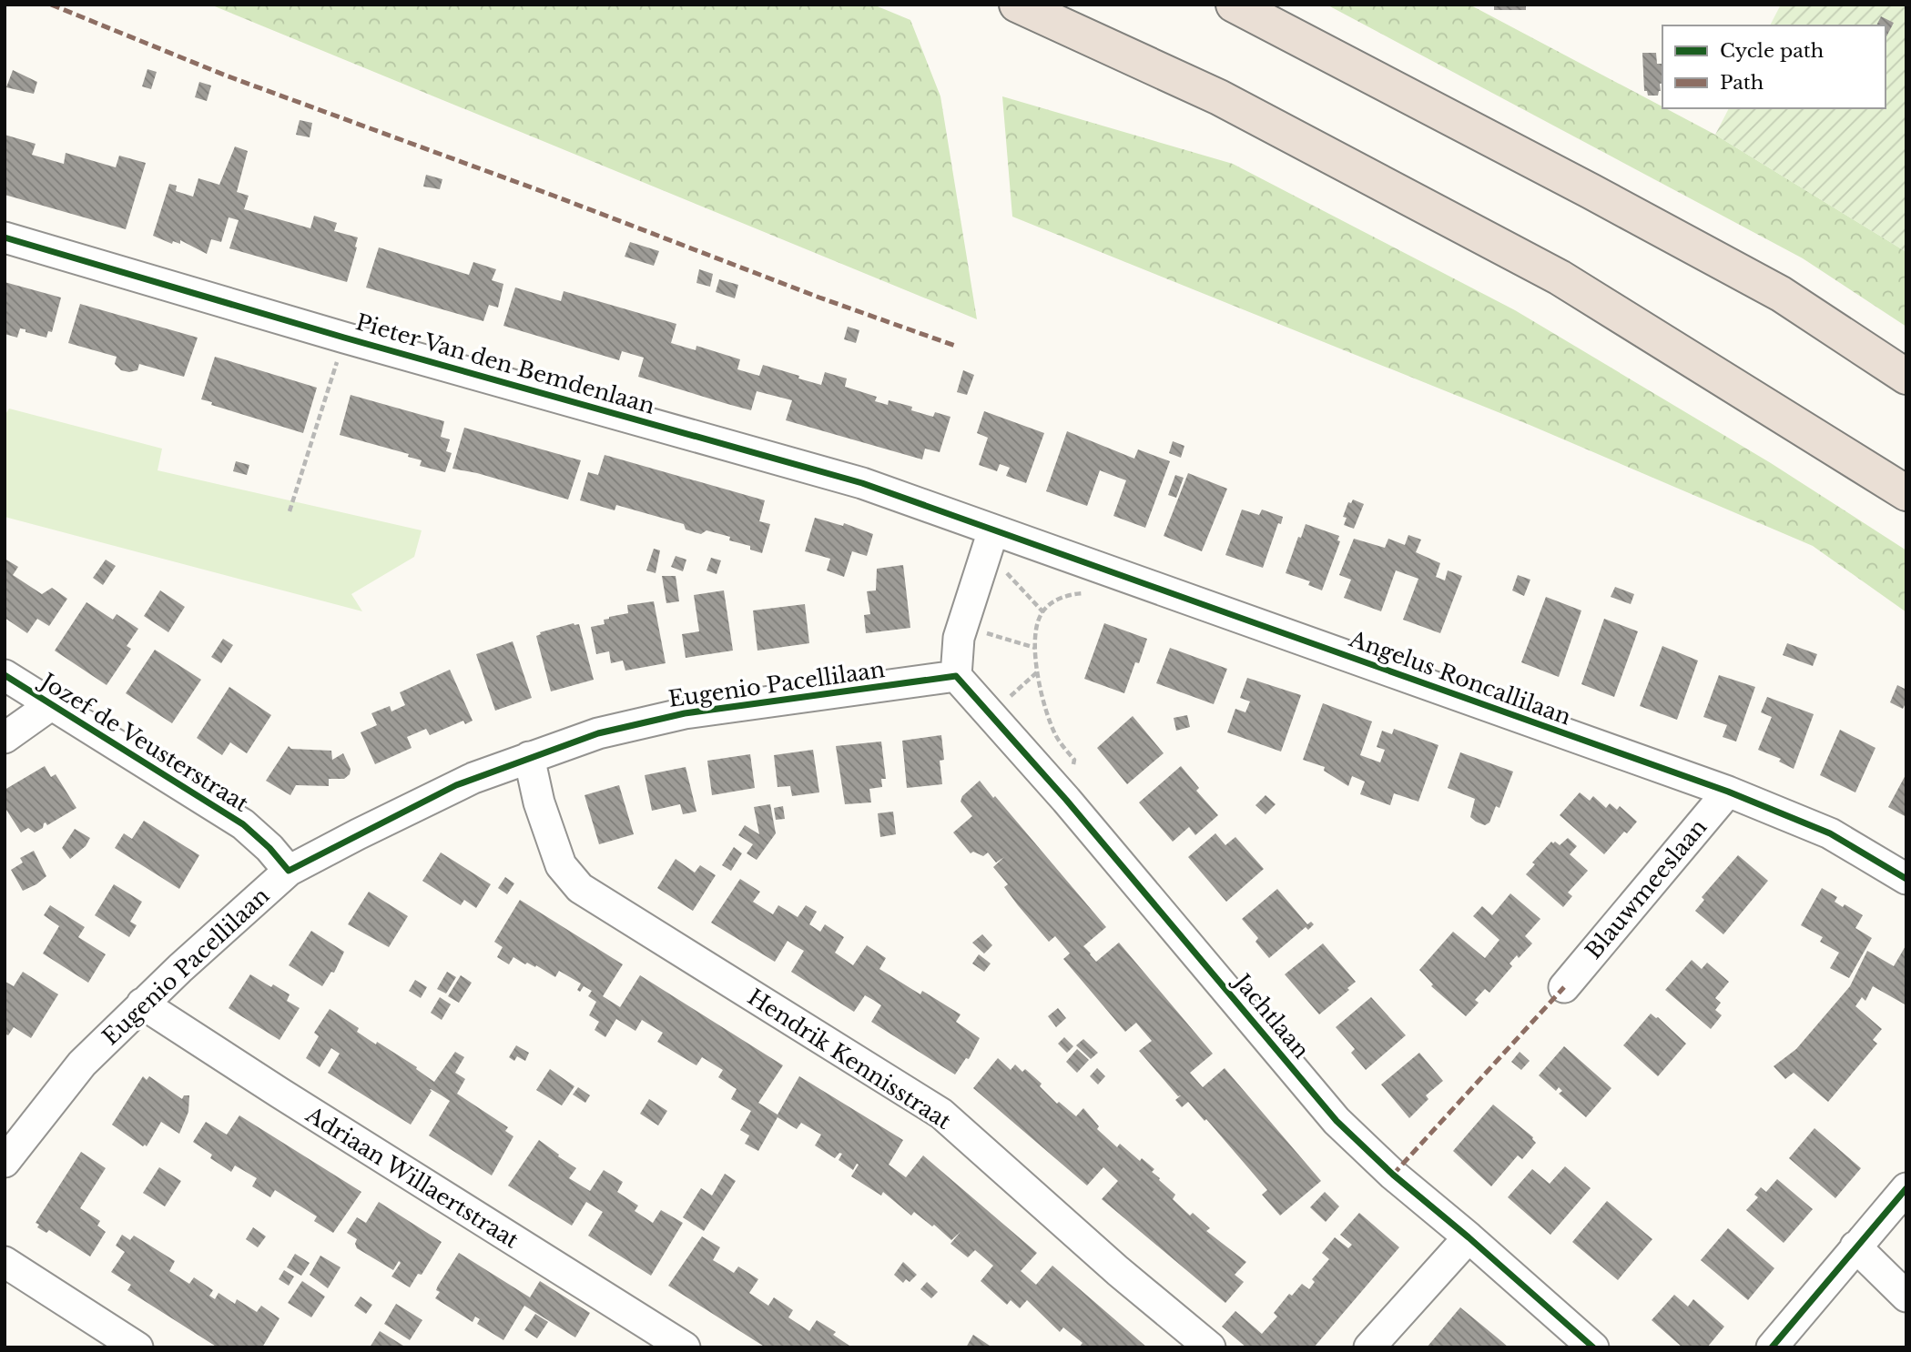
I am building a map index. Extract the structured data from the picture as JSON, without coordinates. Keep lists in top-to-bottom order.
{
  "streets": {
    "street": [
      "Pieter Van den Bemdenlaan",
      "Angelus Roncallilaan",
      "Eugenio Pacellilaan",
      "Jozef de Veusterstraat",
      "Blauwmeeslaan",
      "Jachtlaan",
      "Hendrik Kennisstraat",
      "Adriaan Willaertstraat"
    ]
  },
  "crossings": [
    ["Pieter Van den Bemdenlaan", "Angelus Roncallilaan"],
    ["Angelus Roncallilaan", "Blauwmeeslaan"],
    ["Eugenio Pacellilaan", "Jozef de Veusterstraat"],
    ["Eugenio Pacellilaan", "Jachtlaan"],
    ["Eugenio Pacellilaan", "Hendrik Kennisstraat"],
    ["Eugenio Pacellilaan", "Adriaan Willaertstraat"]
  ],
  "legend": ["Cycle path", "Path"]
}
